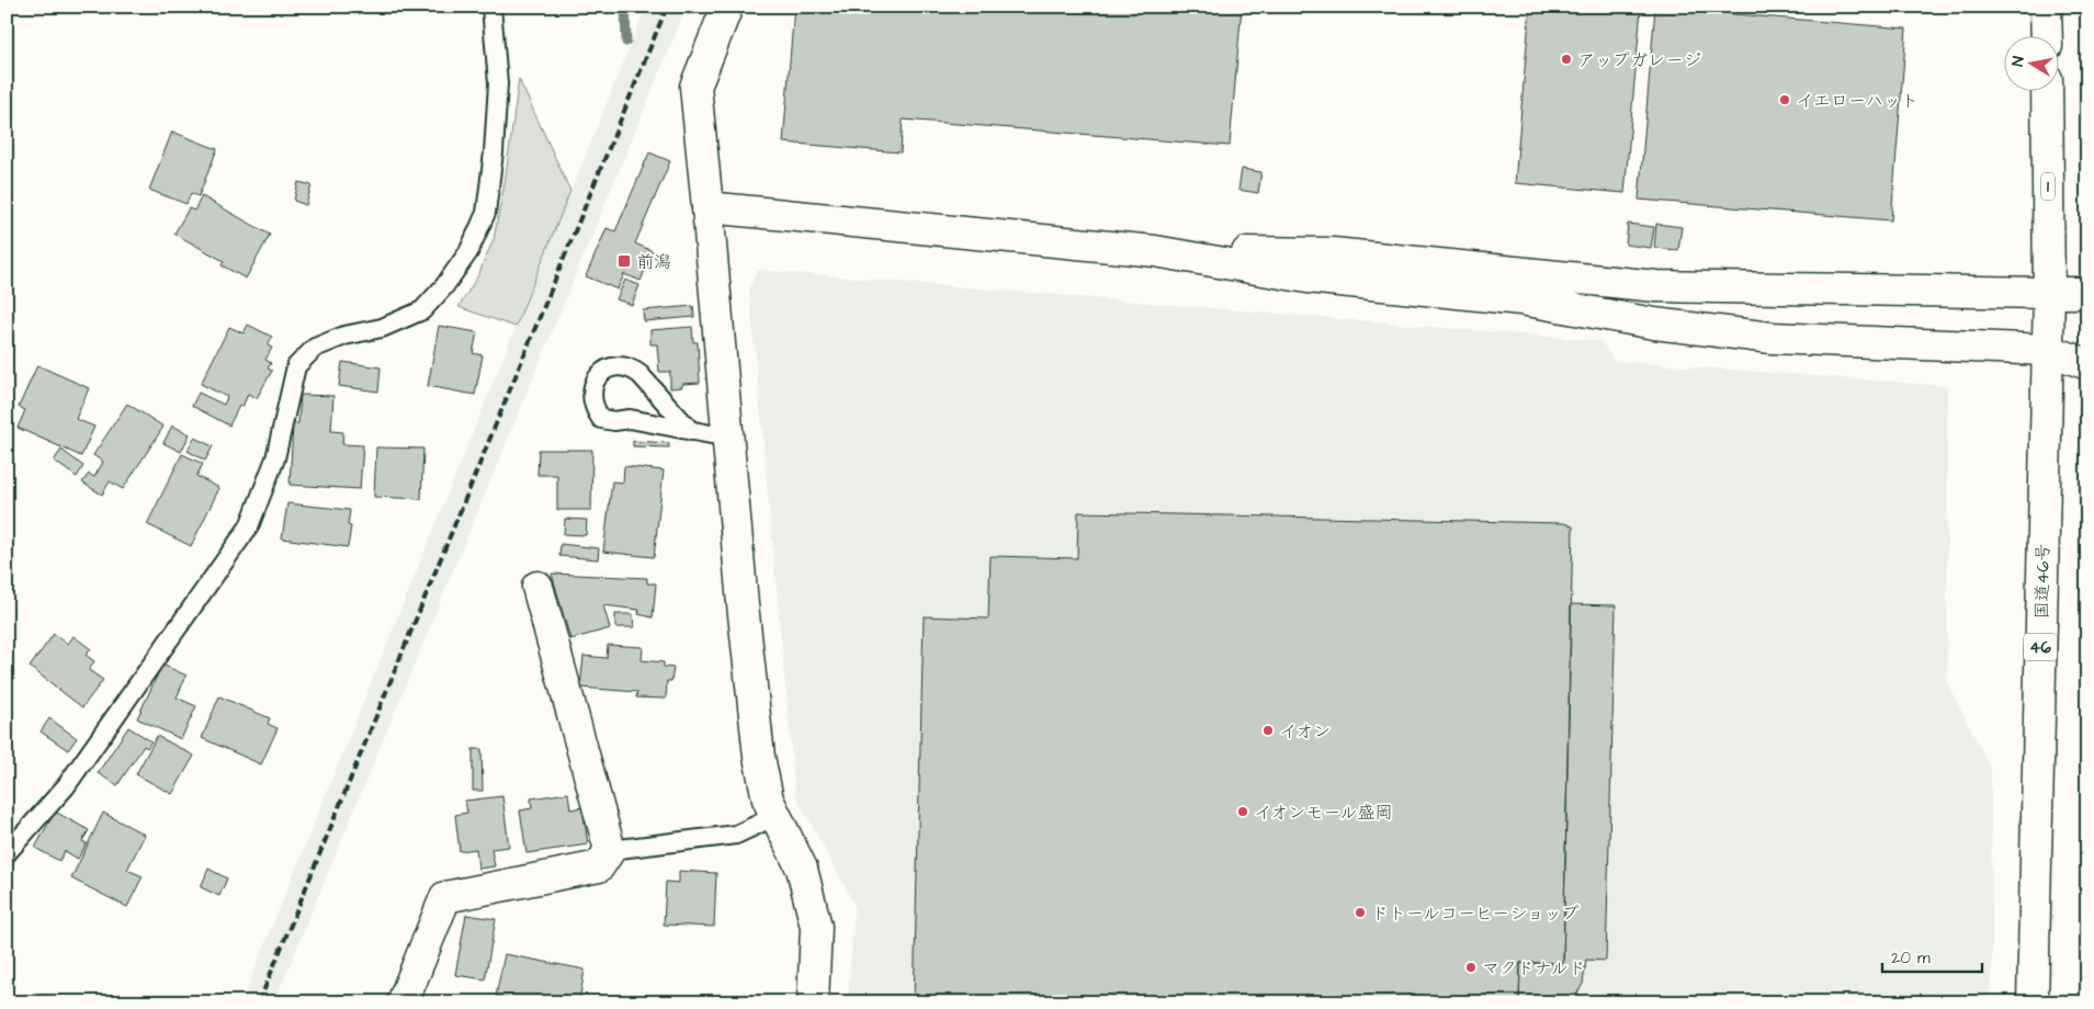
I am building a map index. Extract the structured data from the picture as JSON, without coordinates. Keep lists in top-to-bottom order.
{
  "streets": {
    "main road": ["1", "国道46号", "46"]
  },
  "crossings": [
    ["1", "国道46号"]
  ],
  "places": {
    "other": [
      "アップガレージ",
      "イエローハット",
      "イオン",
      "イオンモール盛岡",
      "ドトールコーヒーショップ",
      "マクドナルド"
    ],
    "transit": ["前潟"]
  },
  "scale_bar": "20 m",
  "north": "left"
}
